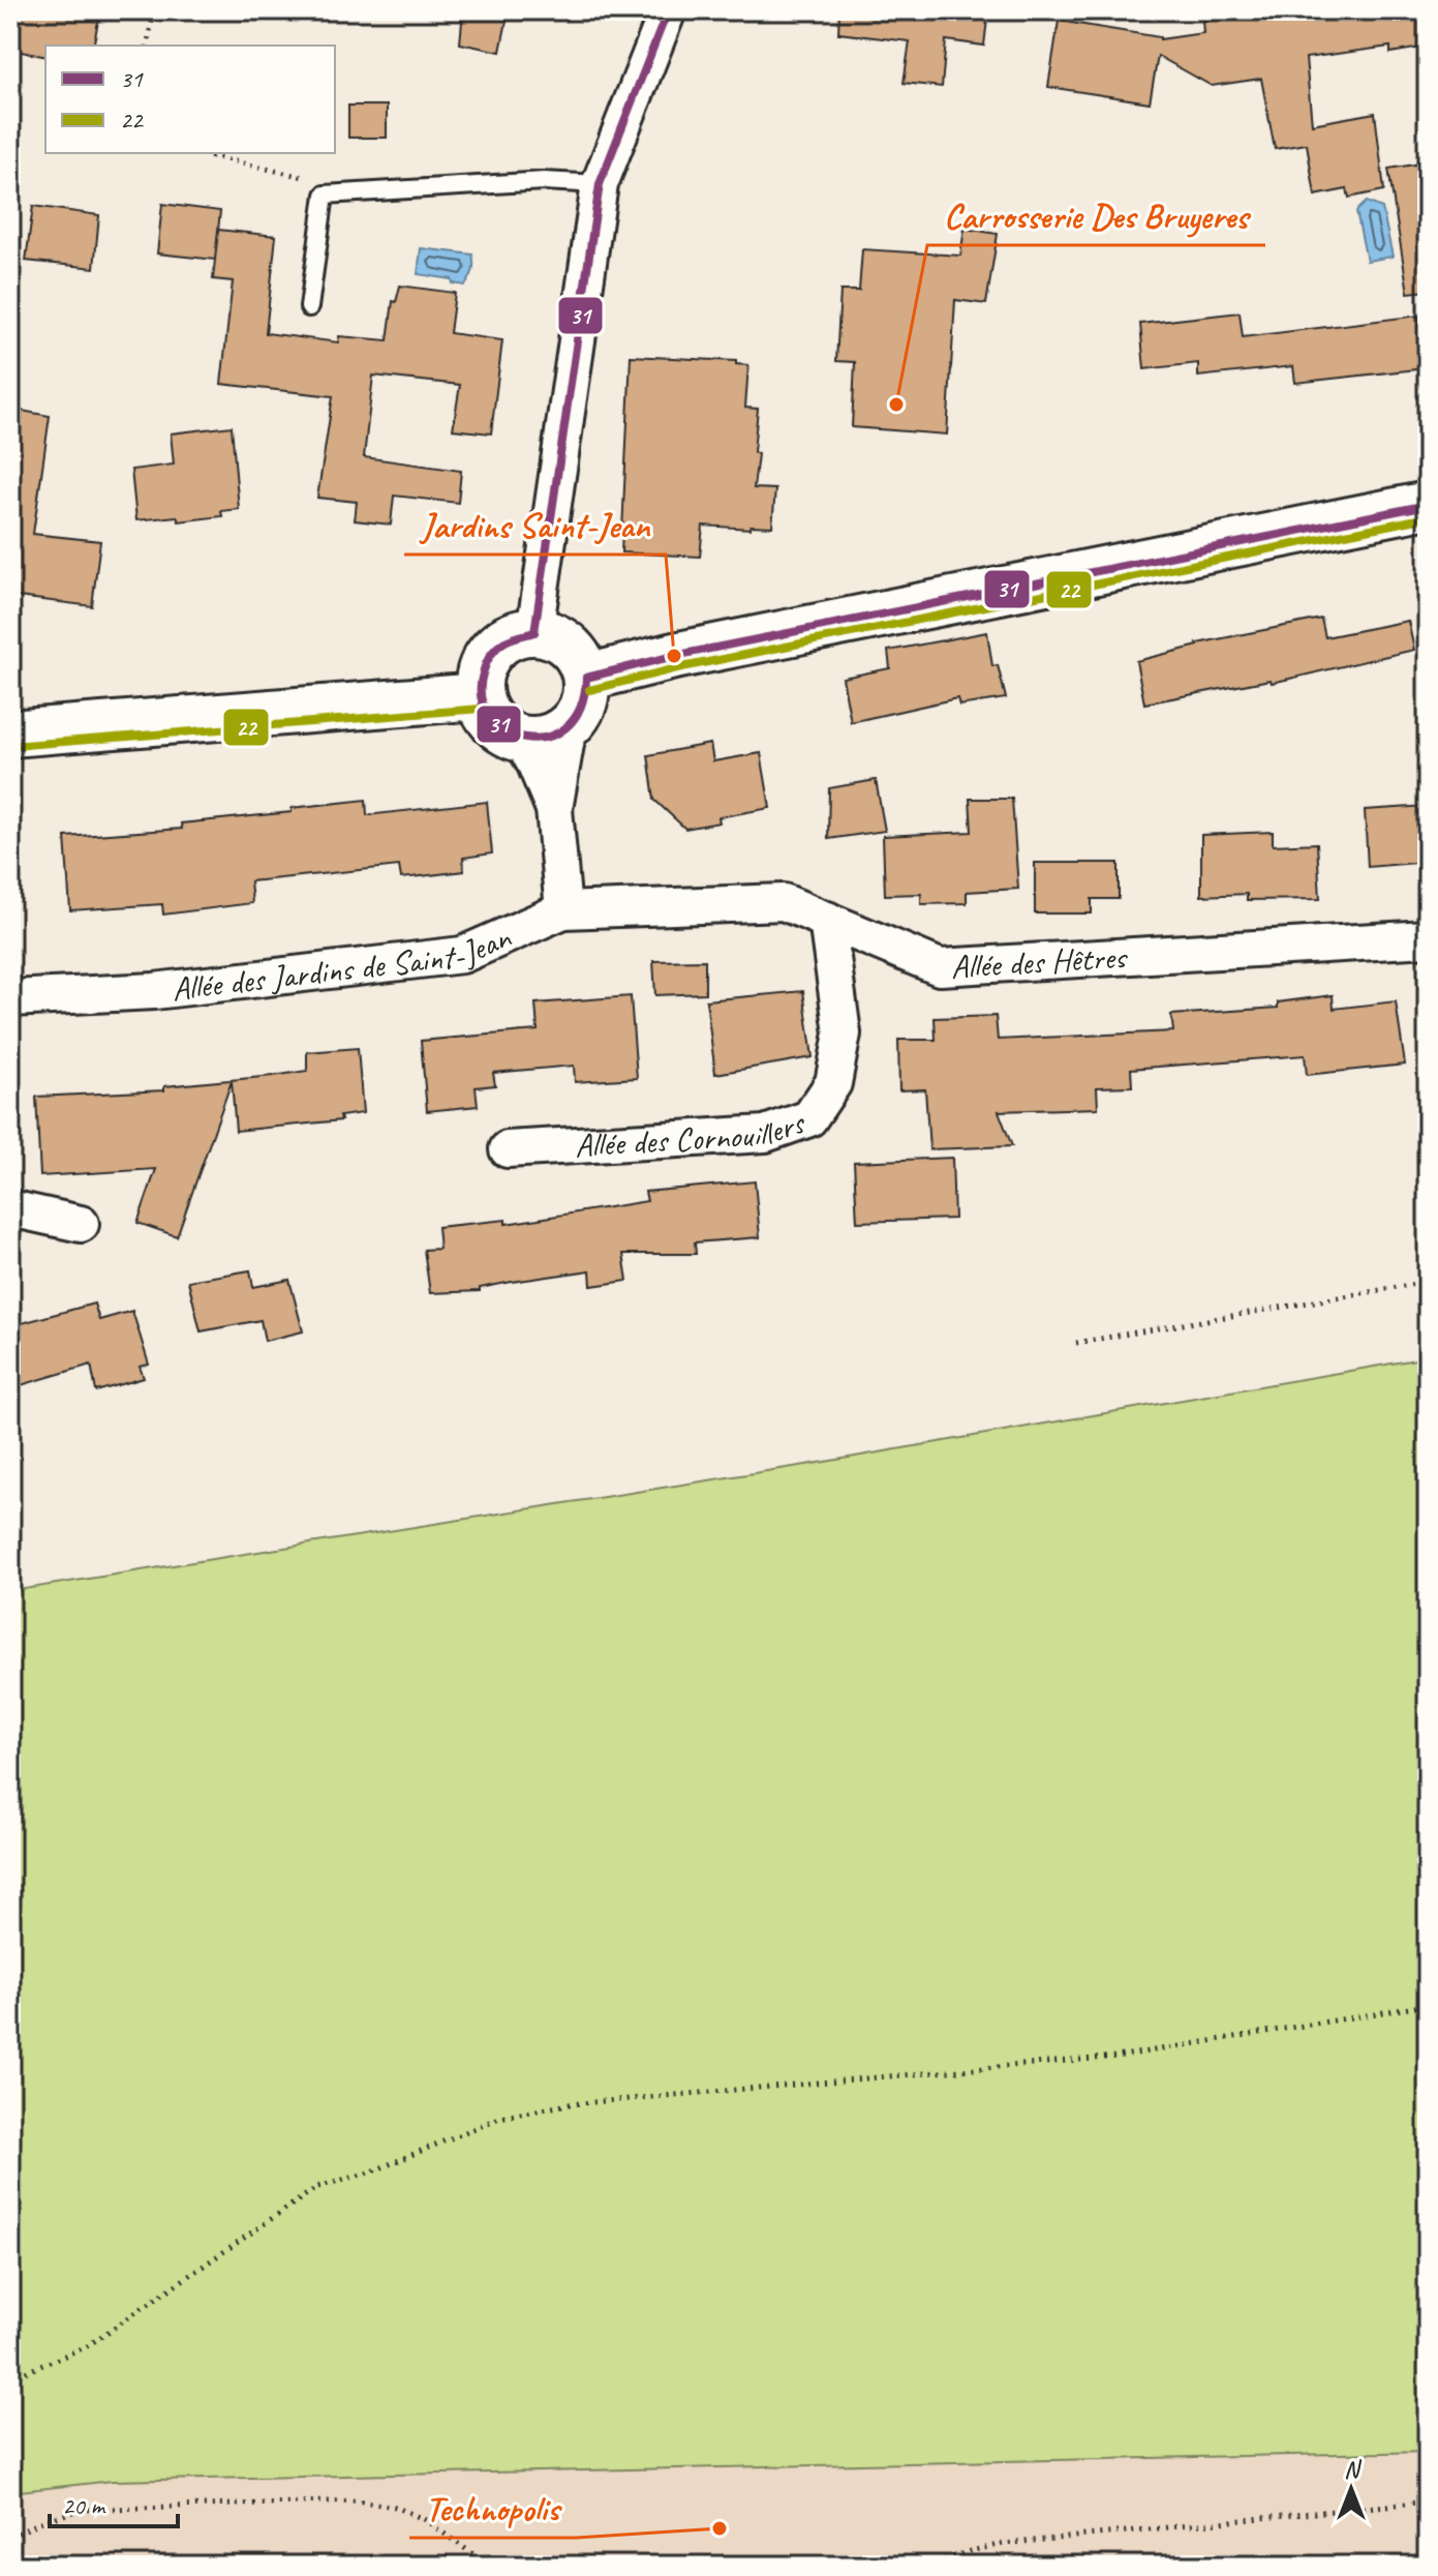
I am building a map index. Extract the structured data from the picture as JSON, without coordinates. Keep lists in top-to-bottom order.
{
  "streets": {
    "street": ["Allée des Jardins de Saint-Jean", "Allée des Hêtres", "Allée des Cornouillers"]
  },
  "crossings": [
    ["Allée des Jardins de Saint-Jean", "Allée des Hêtres"],
    ["Allée des Hêtres", "Allée des Cornouillers"]
  ],
  "places": ["Carrosserie Des Bruyeres", "Jardins Saint-Jean", "Technopolis"],
  "lines": ["transit line 31", "transit line 22"],
  "legend": ["31", "22"],
  "scale_bar": "20 m",
  "north": "top"
}
